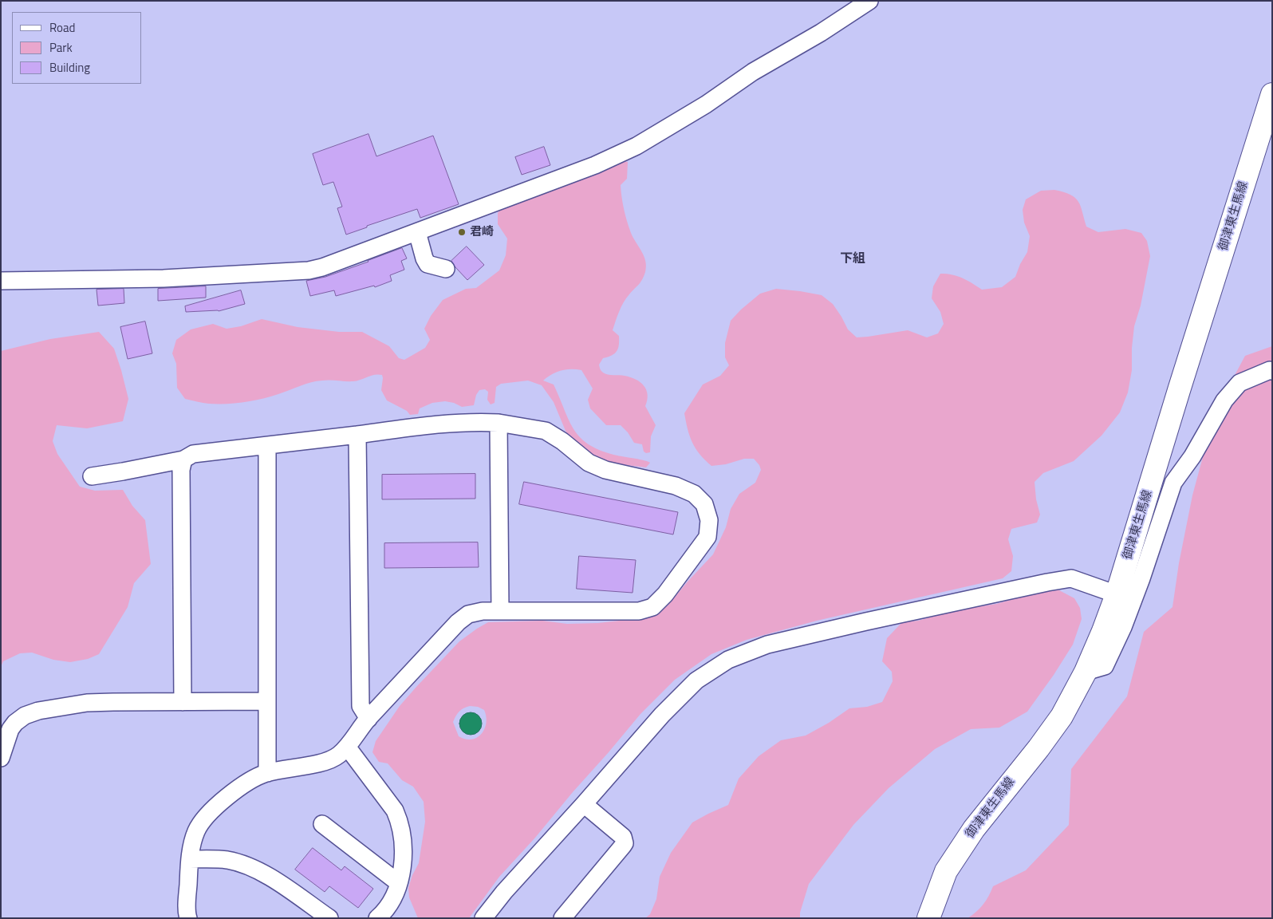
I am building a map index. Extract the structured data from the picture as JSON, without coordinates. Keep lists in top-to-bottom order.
{
  "streets": {
    "main road": ["御津東生馬線"]
  },
  "districts": ["下組"],
  "places": ["君崎"],
  "legend": ["Road", "Park", "Building"]
}
